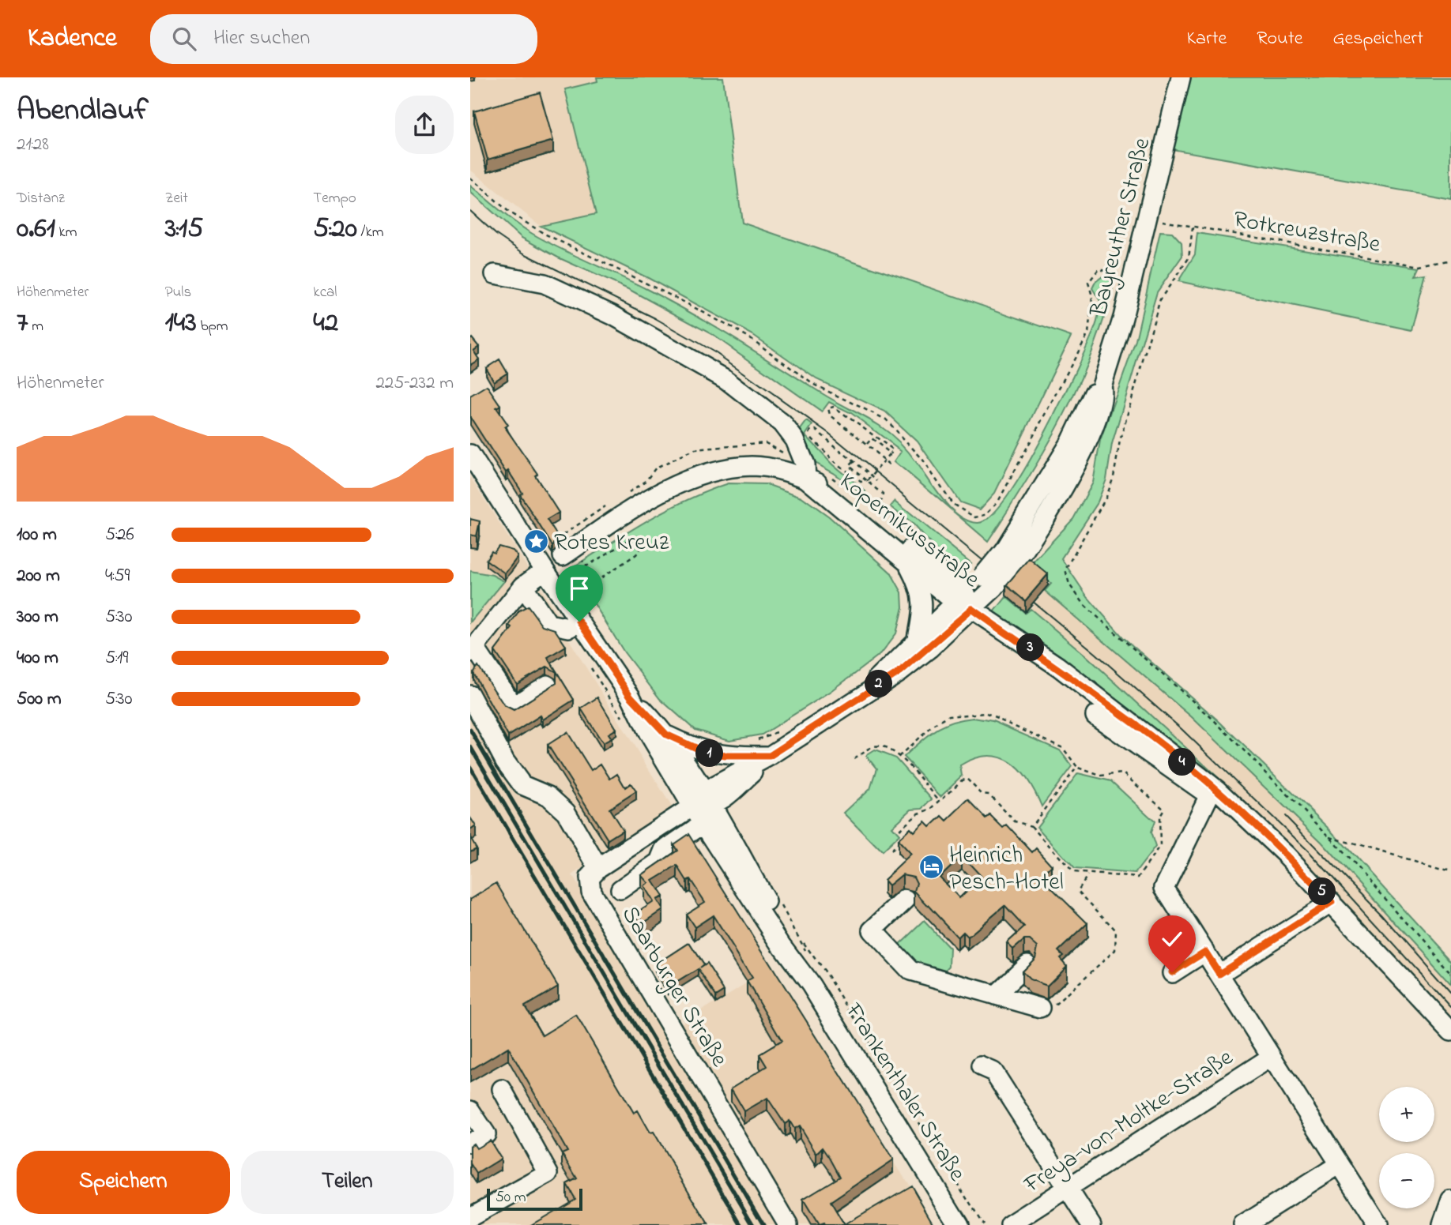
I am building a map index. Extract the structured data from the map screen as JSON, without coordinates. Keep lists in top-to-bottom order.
{
  "streets": {
    "street": [
      "Bayreuther Straße",
      "Kopernikusstraße",
      "Saarburger Straße",
      "Frankenthaler Straße",
      "Freya-von-Moltke-Straße"
    ],
    "path": ["Rotkreuzstraße"]
  },
  "crossings": [
    ["Bayreuther Straße", "Kopernikusstraße"],
    ["Bayreuther Straße", "Frankenthaler Straße"]
  ],
  "places": {
    "place": ["Rotes Kreuz"],
    "hotel": ["Heinrich Pesch-Hotel"]
  },
  "scale_bar": "50 m",
  "page": {
    "header": "Kadence",
    "search": "Hier suchen",
    "nav": ["Karte", "Route", "Gespeichert"],
    "heading": ["Abendlauf", "21:28"],
    "stats": [
      ["Distanz", "0.61 km"],
      ["Zeit", "3:15"],
      ["Tempo", "5:20 /km"],
      ["Höhenmeter", "7 m"],
      ["Puls", "143 bpm"],
      ["kcal", "42"]
    ],
    "chart": ["Höhenmeter", "225–232 m"],
    "list": [
      {
        "name": "100 m",
        "note": "5:26"
      },
      {
        "name": "200 m",
        "note": "4:59"
      },
      {
        "name": "300 m",
        "note": "5:30"
      },
      {
        "name": "400 m",
        "note": "5:19"
      },
      {
        "name": "500 m",
        "note": "5:30"
      }
    ],
    "pins": [
      "3",
      "2",
      "1",
      "4",
      "5"
    ],
    "map_buttons": ["+", "−"],
    "buttons": ["Speichern", "Teilen"],
    "scale": "50 m"
  }
}
